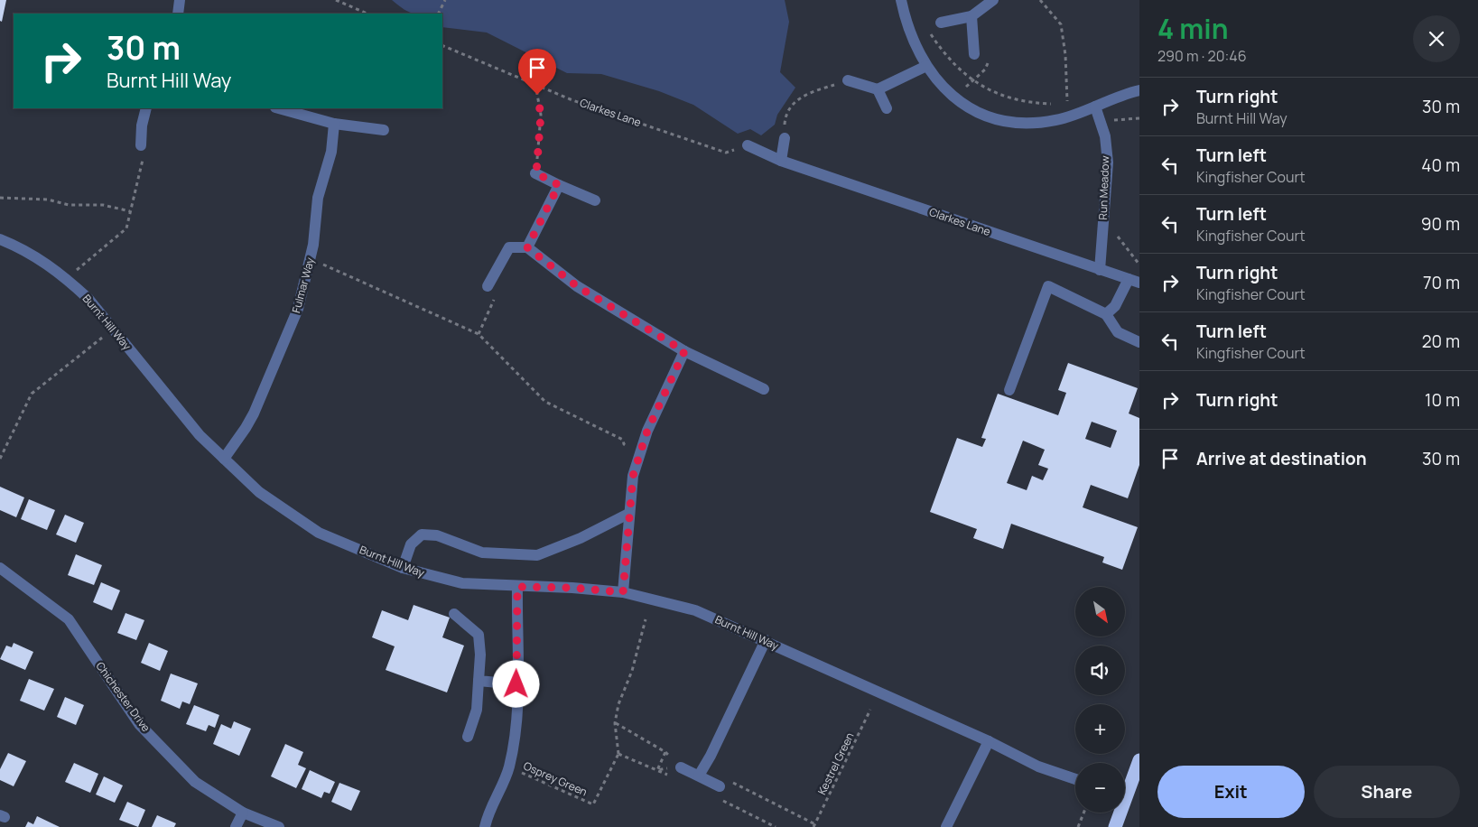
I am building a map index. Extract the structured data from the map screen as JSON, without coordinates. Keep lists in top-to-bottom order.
{
  "streets": {
    "street": [
      "Clarkes Lane",
      "Run Meadow",
      "Fulmar Way",
      "Burnt Hill Way",
      "Chichester Drive"
    ],
    "path": ["Kestrel Green", "Osprey Green"]
  },
  "crossings": [
    ["Clarkes Lane", "Run Meadow"],
    ["Fulmar Way", "Burnt Hill Way"]
  ],
  "north": "bottom right",
  "page": {
    "heading": ["4 min", "290 m · 20:46"],
    "turn": ["30 m", "Burnt Hill Way"],
    "list": [
      {
        "name": "Turn right",
        "note": "Burnt Hill Way",
        "value": "30 m"
      },
      {
        "name": "Turn left",
        "note": "Kingfisher Court",
        "value": "40 m"
      },
      {
        "name": "Turn left",
        "note": "Kingfisher Court",
        "value": "90 m"
      },
      {
        "name": "Turn right",
        "note": "Kingfisher Court",
        "value": "70 m"
      },
      {
        "name": "Turn left",
        "note": "Kingfisher Court",
        "value": "20 m"
      },
      {
        "name": "Turn right",
        "value": "10 m"
      },
      {
        "name": "Arrive at destination",
        "value": "30 m"
      }
    ],
    "map_buttons": ["+", "−"],
    "buttons": ["Exit", "Share"]
  }
}
